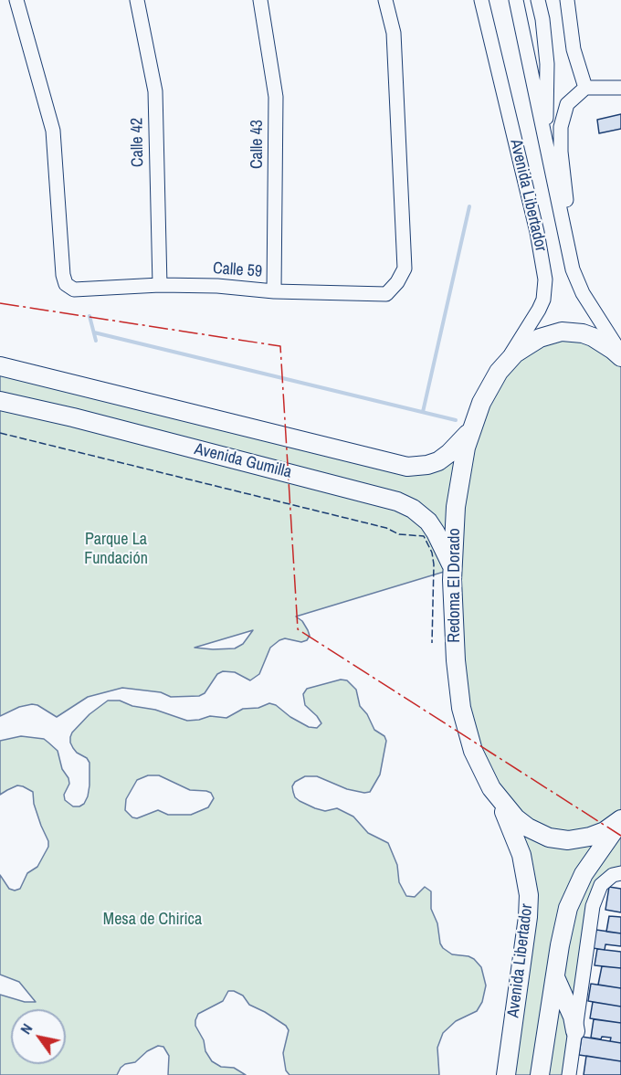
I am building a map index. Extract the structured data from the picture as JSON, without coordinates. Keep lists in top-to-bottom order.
{
  "streets": {
    "main road": ["Avenida Libertador", "Avenida Gumilla", "Redoma El Dorado"],
    "street": ["Calle 42", "Calle 43", "Calle 59"]
  },
  "crossings": [
    ["Calle 42", "Calle 59"],
    ["Calle 43", "Calle 59"],
    ["Avenida Libertador", "Redoma El Dorado"],
    ["Avenida Gumilla", "Redoma El Dorado"]
  ],
  "parks": ["Parque La Fundación", "Mesa de Chirica"],
  "north": "top left"
}
